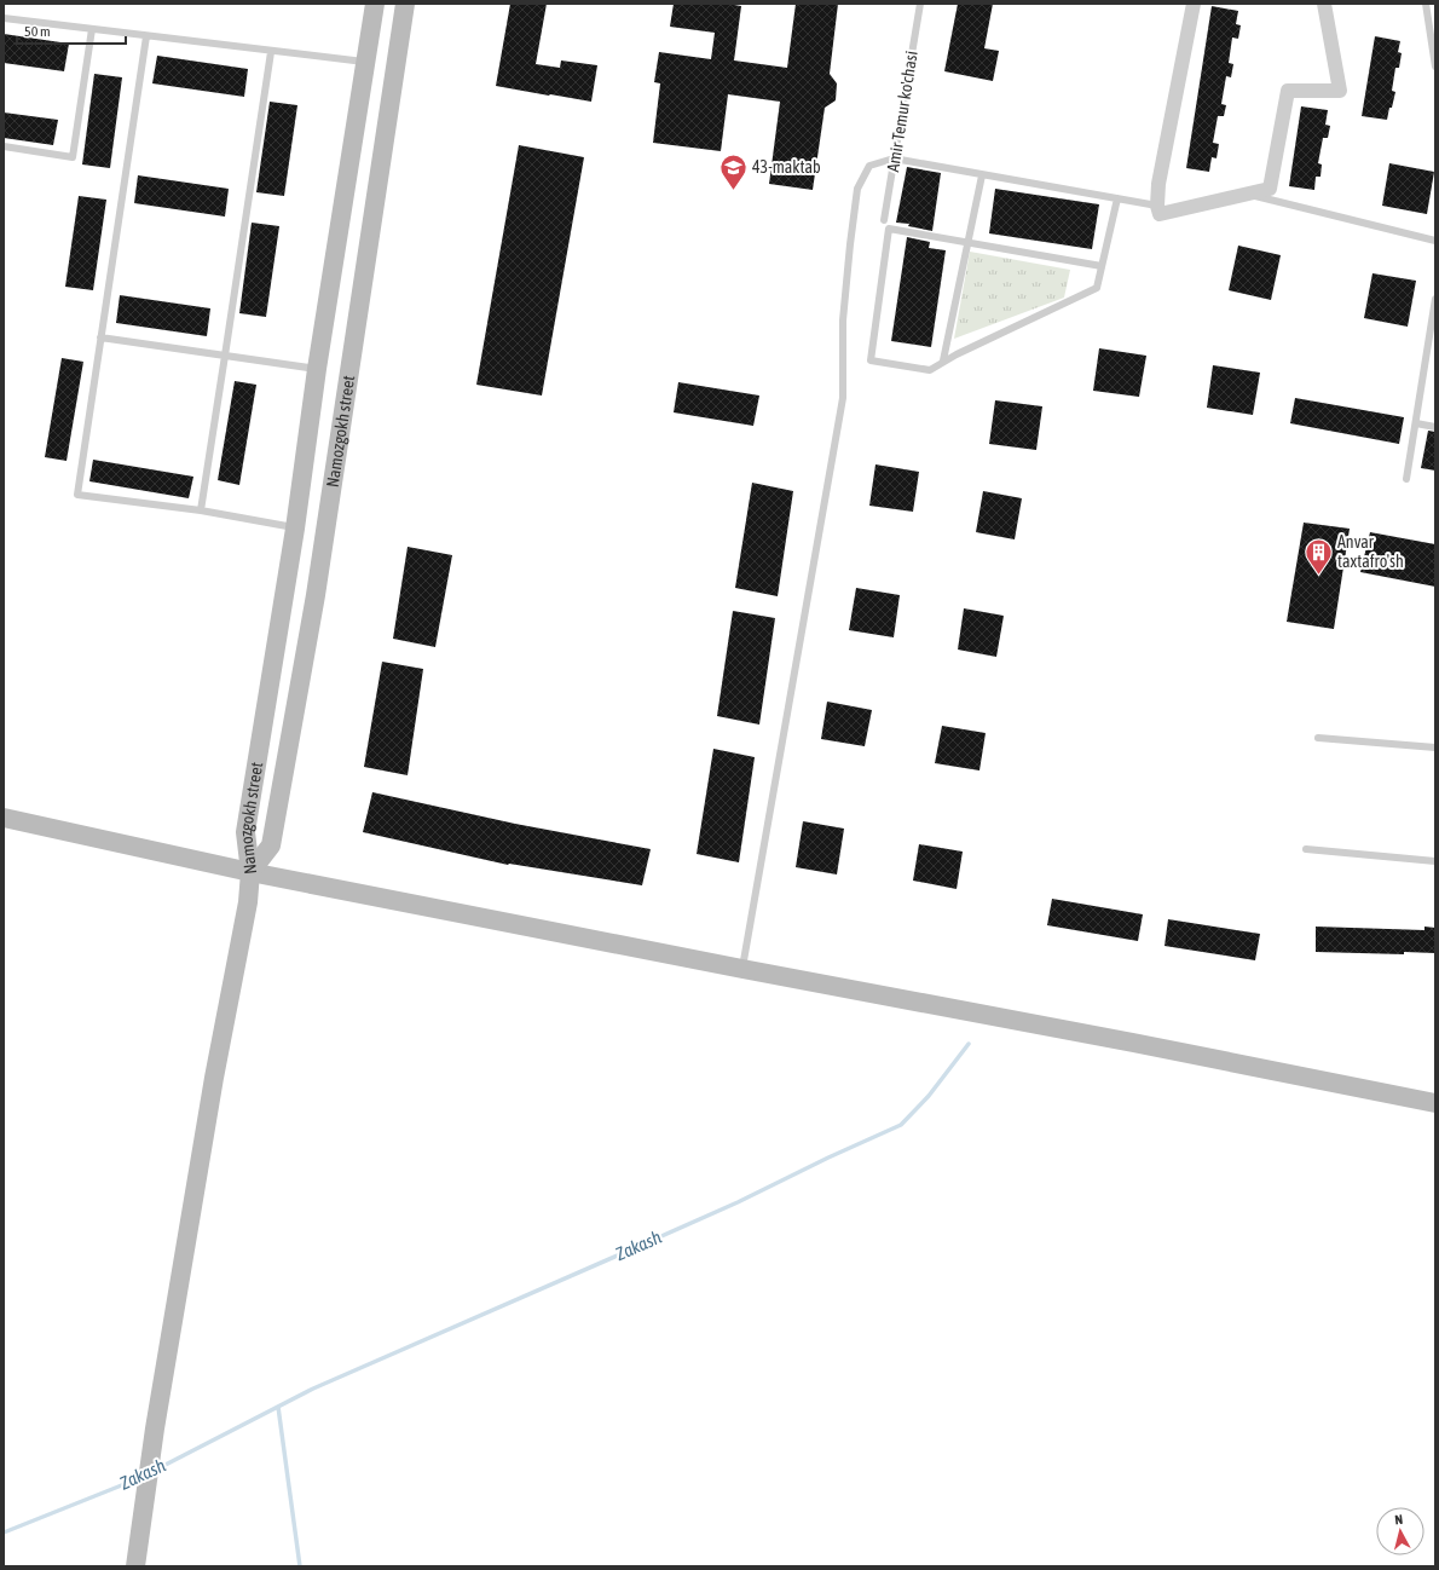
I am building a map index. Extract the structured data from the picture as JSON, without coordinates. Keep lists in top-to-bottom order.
{
  "streets": {
    "main road": ["Namozgokh street"],
    "lane": ["Amir Temur ko'chasi"]
  },
  "water": ["Zakash"],
  "places": {
    "school or university": ["43-maktab"],
    "building": ["Anvar taxtafro'sh"]
  },
  "scale_bar": "50 m",
  "north": "top"
}
